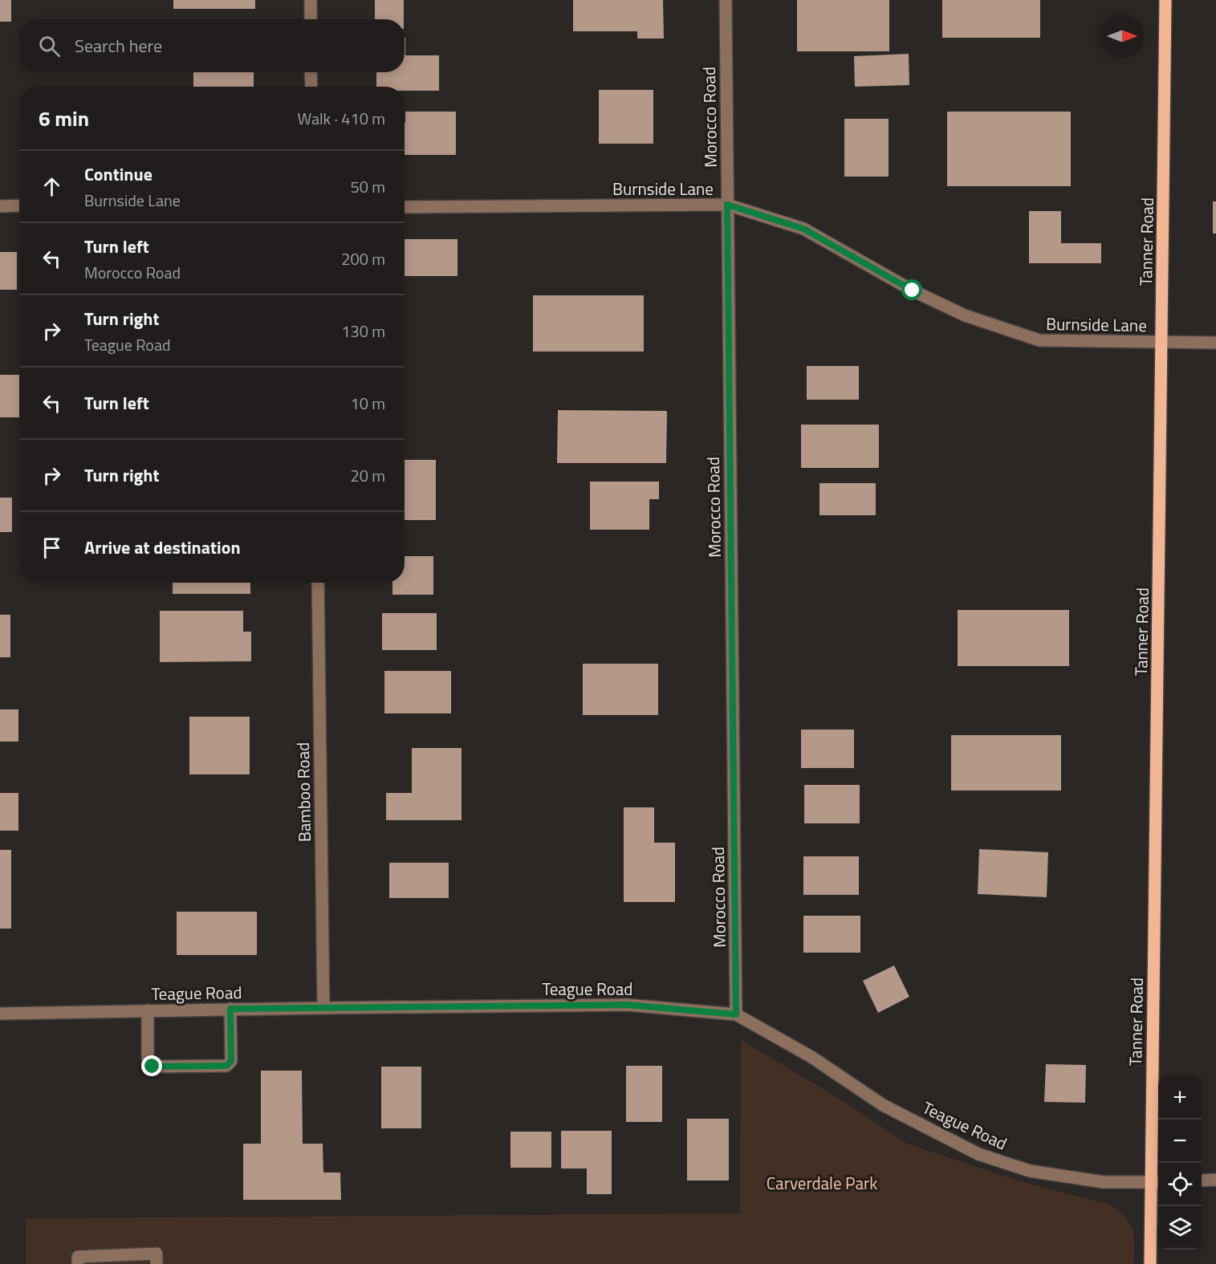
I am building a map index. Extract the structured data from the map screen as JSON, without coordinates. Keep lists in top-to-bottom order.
{
  "streets": {
    "main road": ["Tanner Road"],
    "street": [
      "Morocco Road",
      "Burnside Lane",
      "Bamboo Road",
      "Teague Road"
    ]
  },
  "crossings": [
    ["Morocco Road", "Burnside Lane"],
    ["Morocco Road", "Teague Road"],
    ["Burnside Lane", "Tanner Road"],
    ["Tanner Road", "Teague Road"],
    ["Bamboo Road", "Teague Road"]
  ],
  "parks": ["Carverdale Park"],
  "north": "right",
  "page": {
    "search": "Search here",
    "heading": ["6 min", "Walk · 410 m"],
    "list": [
      ["Continue", "Burnside Lane", "50 m"],
      ["Turn left", "Morocco Road", "200 m"],
      ["Turn right", "Teague Road", "130 m"],
      ["Turn left", "10 m"],
      ["Turn right", "20 m"],
      "Arrive at destination"
    ],
    "map_buttons": ["+", "−"]
  }
}
